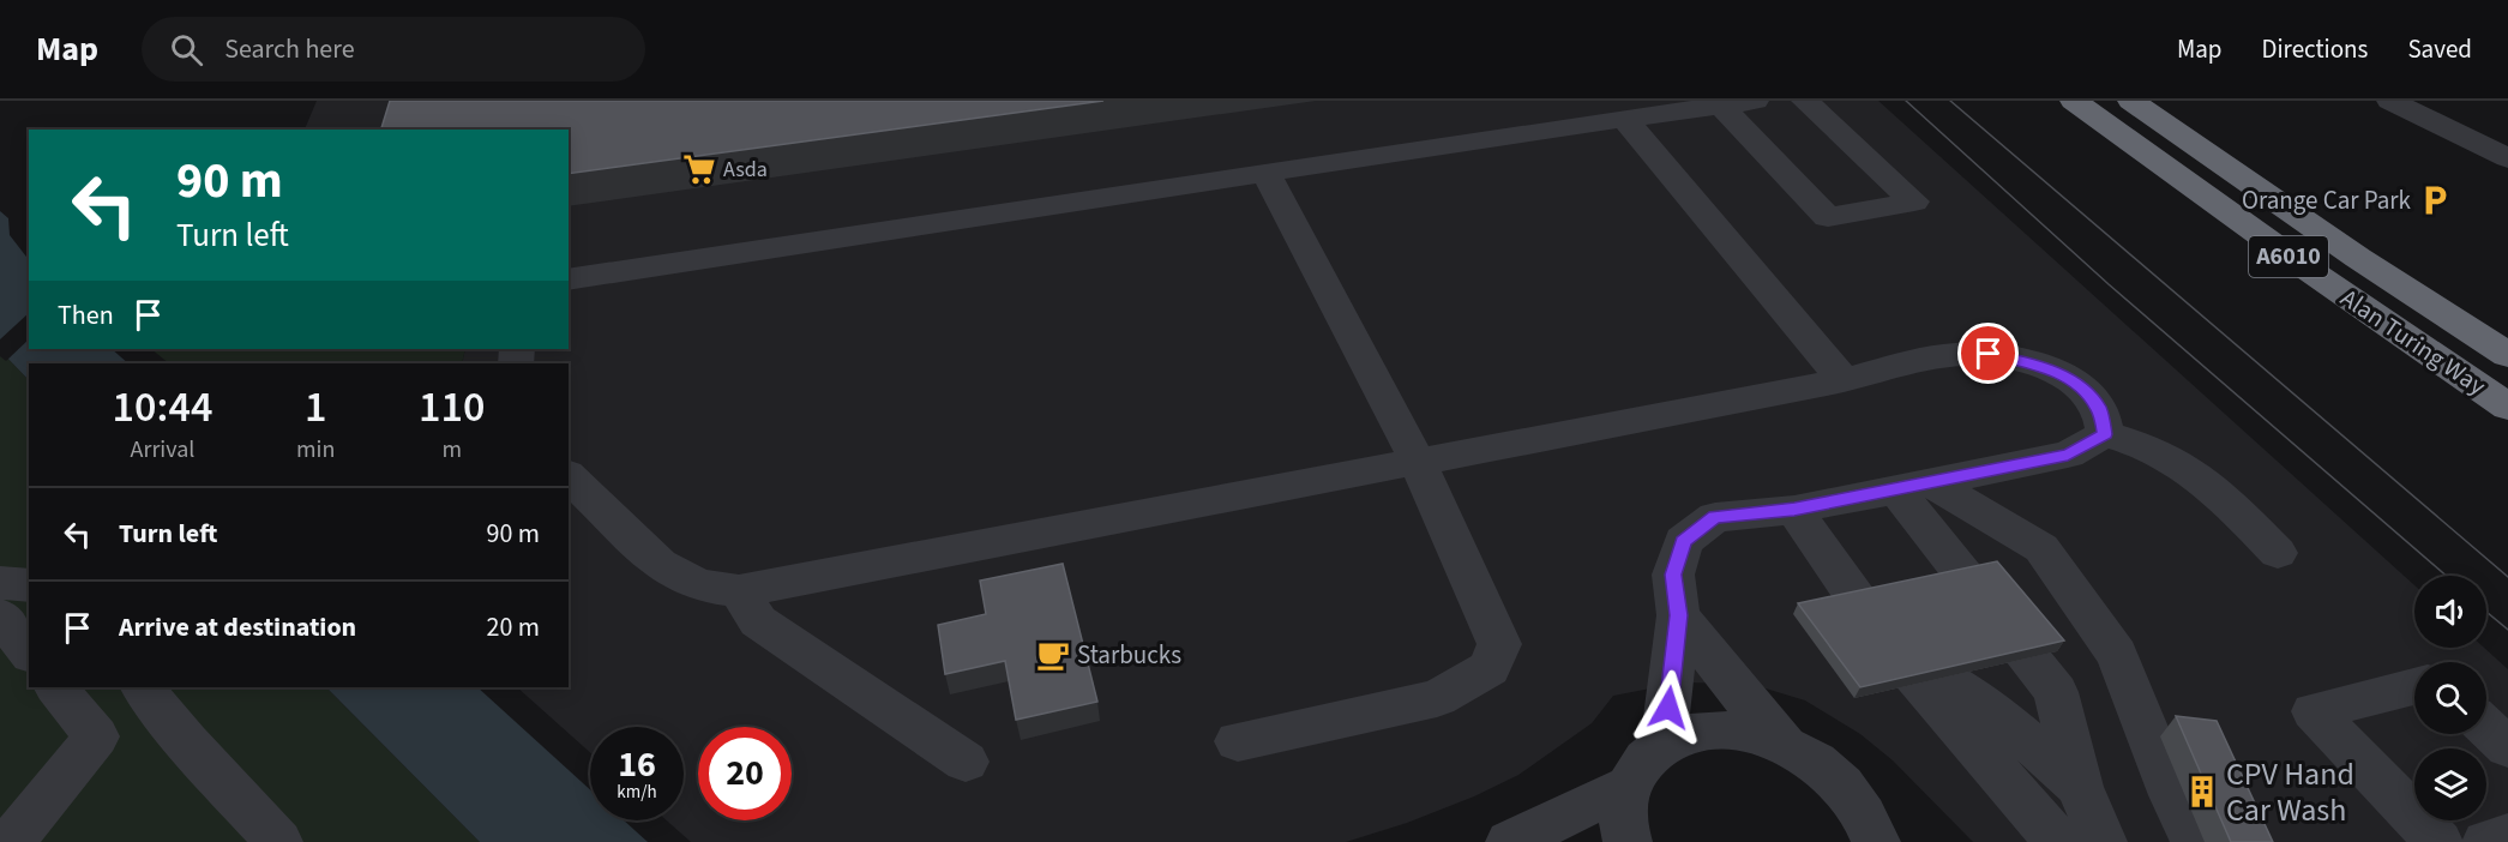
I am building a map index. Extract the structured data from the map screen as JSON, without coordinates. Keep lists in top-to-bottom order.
{
  "streets": {
    "highway": ["A6010", "Alan Turing Way"]
  },
  "places": {
    "supermarket": ["Asda"],
    "parking": ["Orange Car Park"],
    "cafe": ["Starbucks"],
    "building": ["CPV Hand Car Wash"]
  },
  "page": {
    "header": "Map",
    "search": "Search here",
    "nav": ["Map", "Directions", "Saved"],
    "turn": ["90 m", "Turn left"],
    "then": "Then",
    "eta": [
      "10:44",
      "Arrival",
      "1",
      "min",
      "110",
      "m"
    ],
    "list": [
      {
        "name": "Turn left",
        "value": "90 m"
      },
      {
        "name": "Arrive at destination",
        "value": "20 m"
      }
    ],
    "speed": "16 km/h",
    "limit": "20"
  }
}
